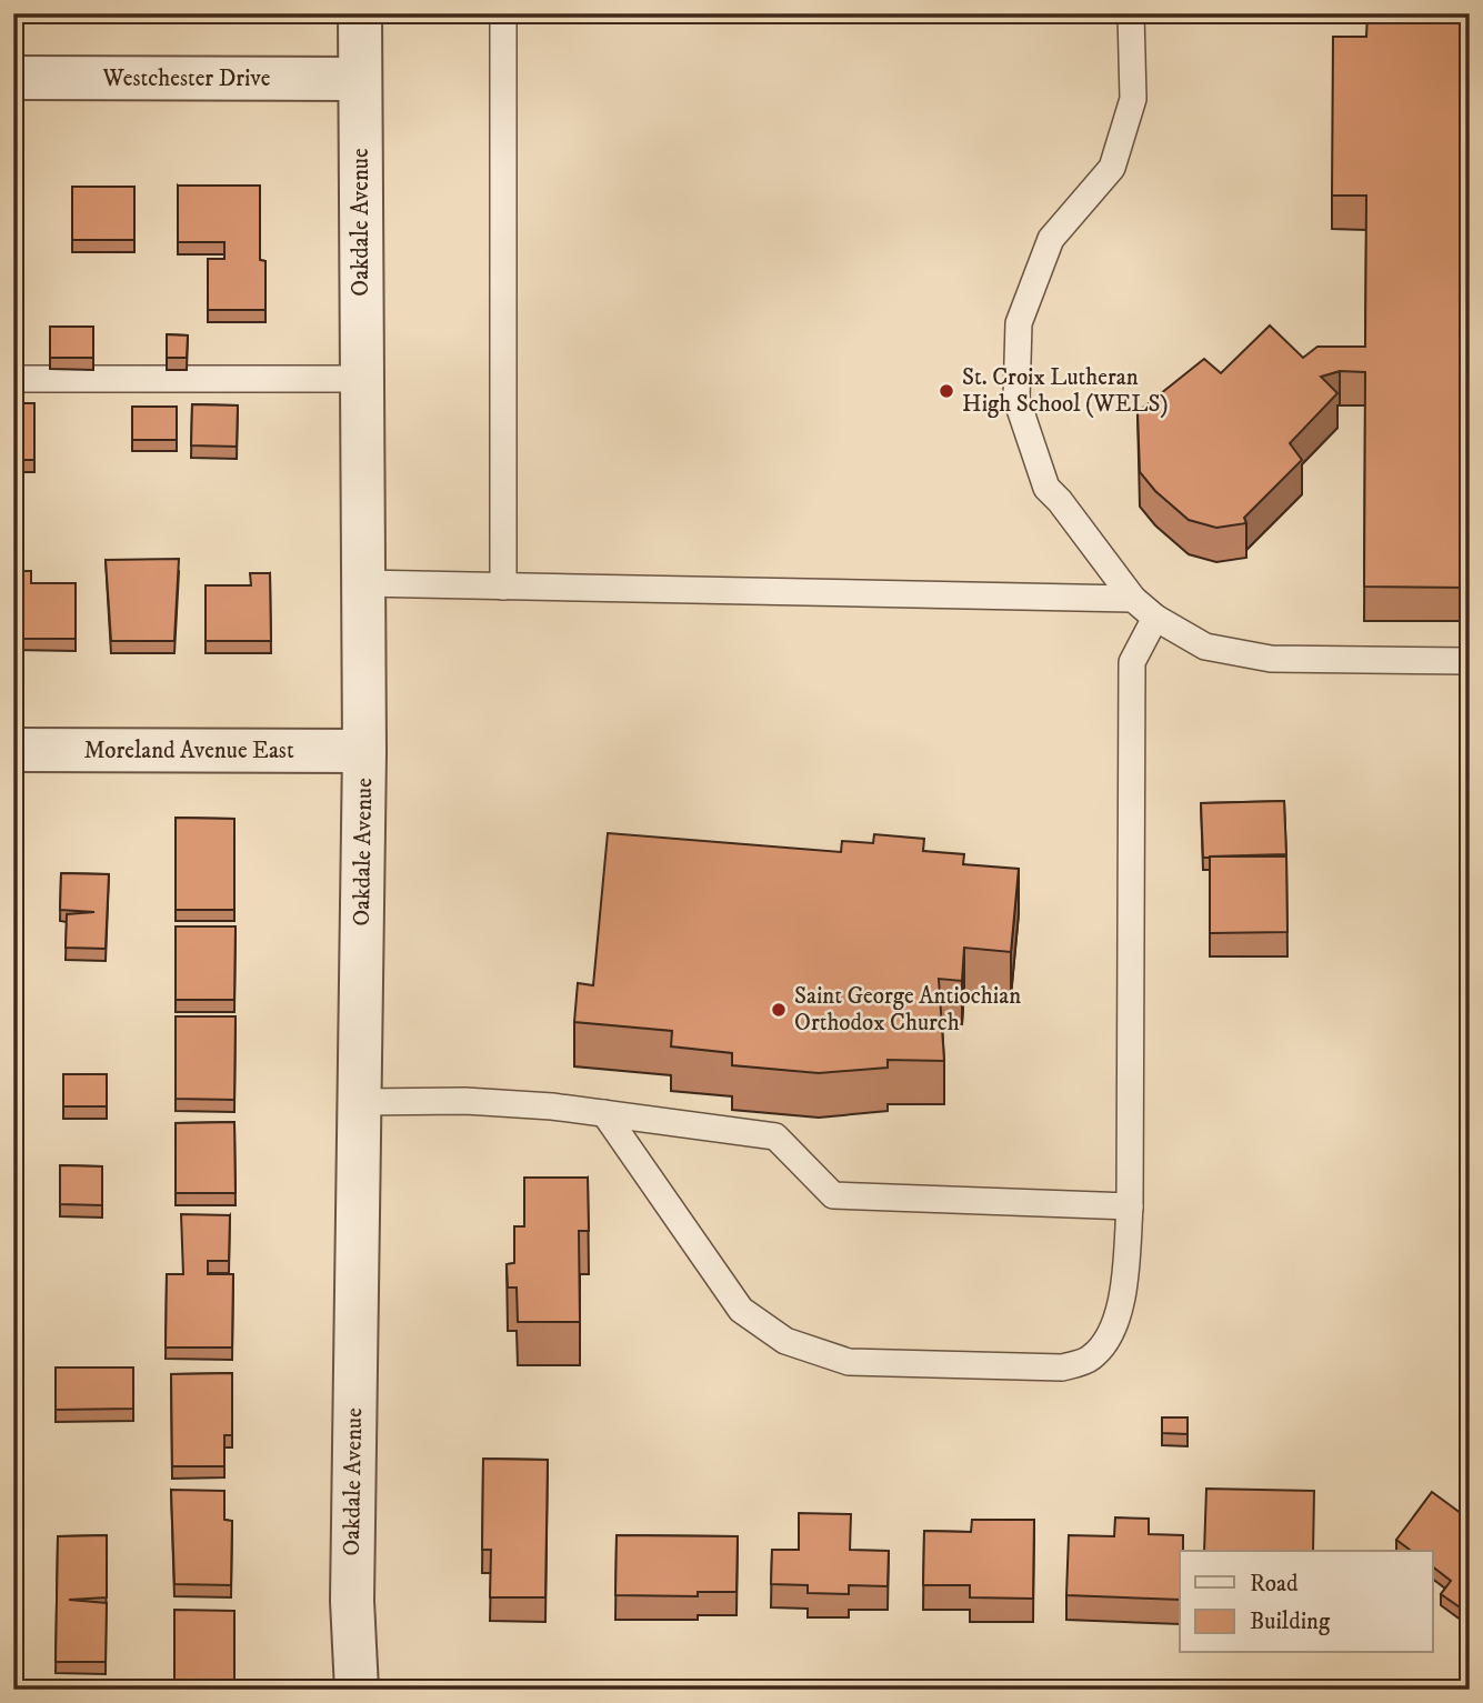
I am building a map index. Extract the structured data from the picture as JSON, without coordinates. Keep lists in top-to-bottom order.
{
  "streets": {
    "street": ["Westchester Drive", "Oakdale Avenue", "Moreland Avenue East"]
  },
  "crossings": [
    ["Westchester Drive", "Oakdale Avenue"],
    ["Oakdale Avenue", "Moreland Avenue East"]
  ],
  "places": ["St. Croix Lutheran High School (WELS)", "Saint George Antiochian Orthodox Church"],
  "legend": ["Road", "Building"]
}
